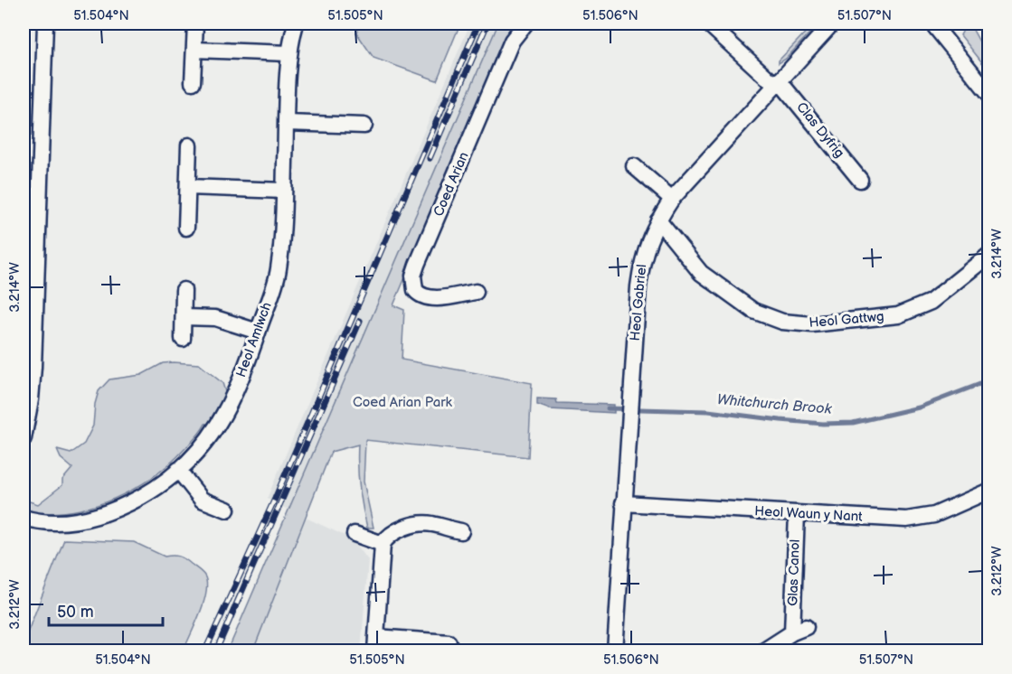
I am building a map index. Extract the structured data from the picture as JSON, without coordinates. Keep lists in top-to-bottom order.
{
  "streets": {
    "street": [
      "Clas Dyfrig",
      "Coed Arian",
      "Heol Gabriel",
      "Heol Gattwg",
      "Heol Amlwch",
      "Heol Waun y Nant",
      "Glas Canol"
    ]
  },
  "crossings": [
    ["Clas Dyfrig", "Heol Gabriel"],
    ["Heol Gabriel", "Heol Gattwg"],
    ["Heol Gabriel", "Heol Waun y Nant"],
    ["Heol Waun y Nant", "Glas Canol"]
  ],
  "water": ["Whitchurch Brook"],
  "parks": ["Coed Arian Park"],
  "scale_bar": "50 m",
  "coordinates": [
    "51.504°N",
    "51.505°N",
    "51.506°N",
    "51.507°N",
    "3.214°W",
    "3.212°W"
  ]
}
